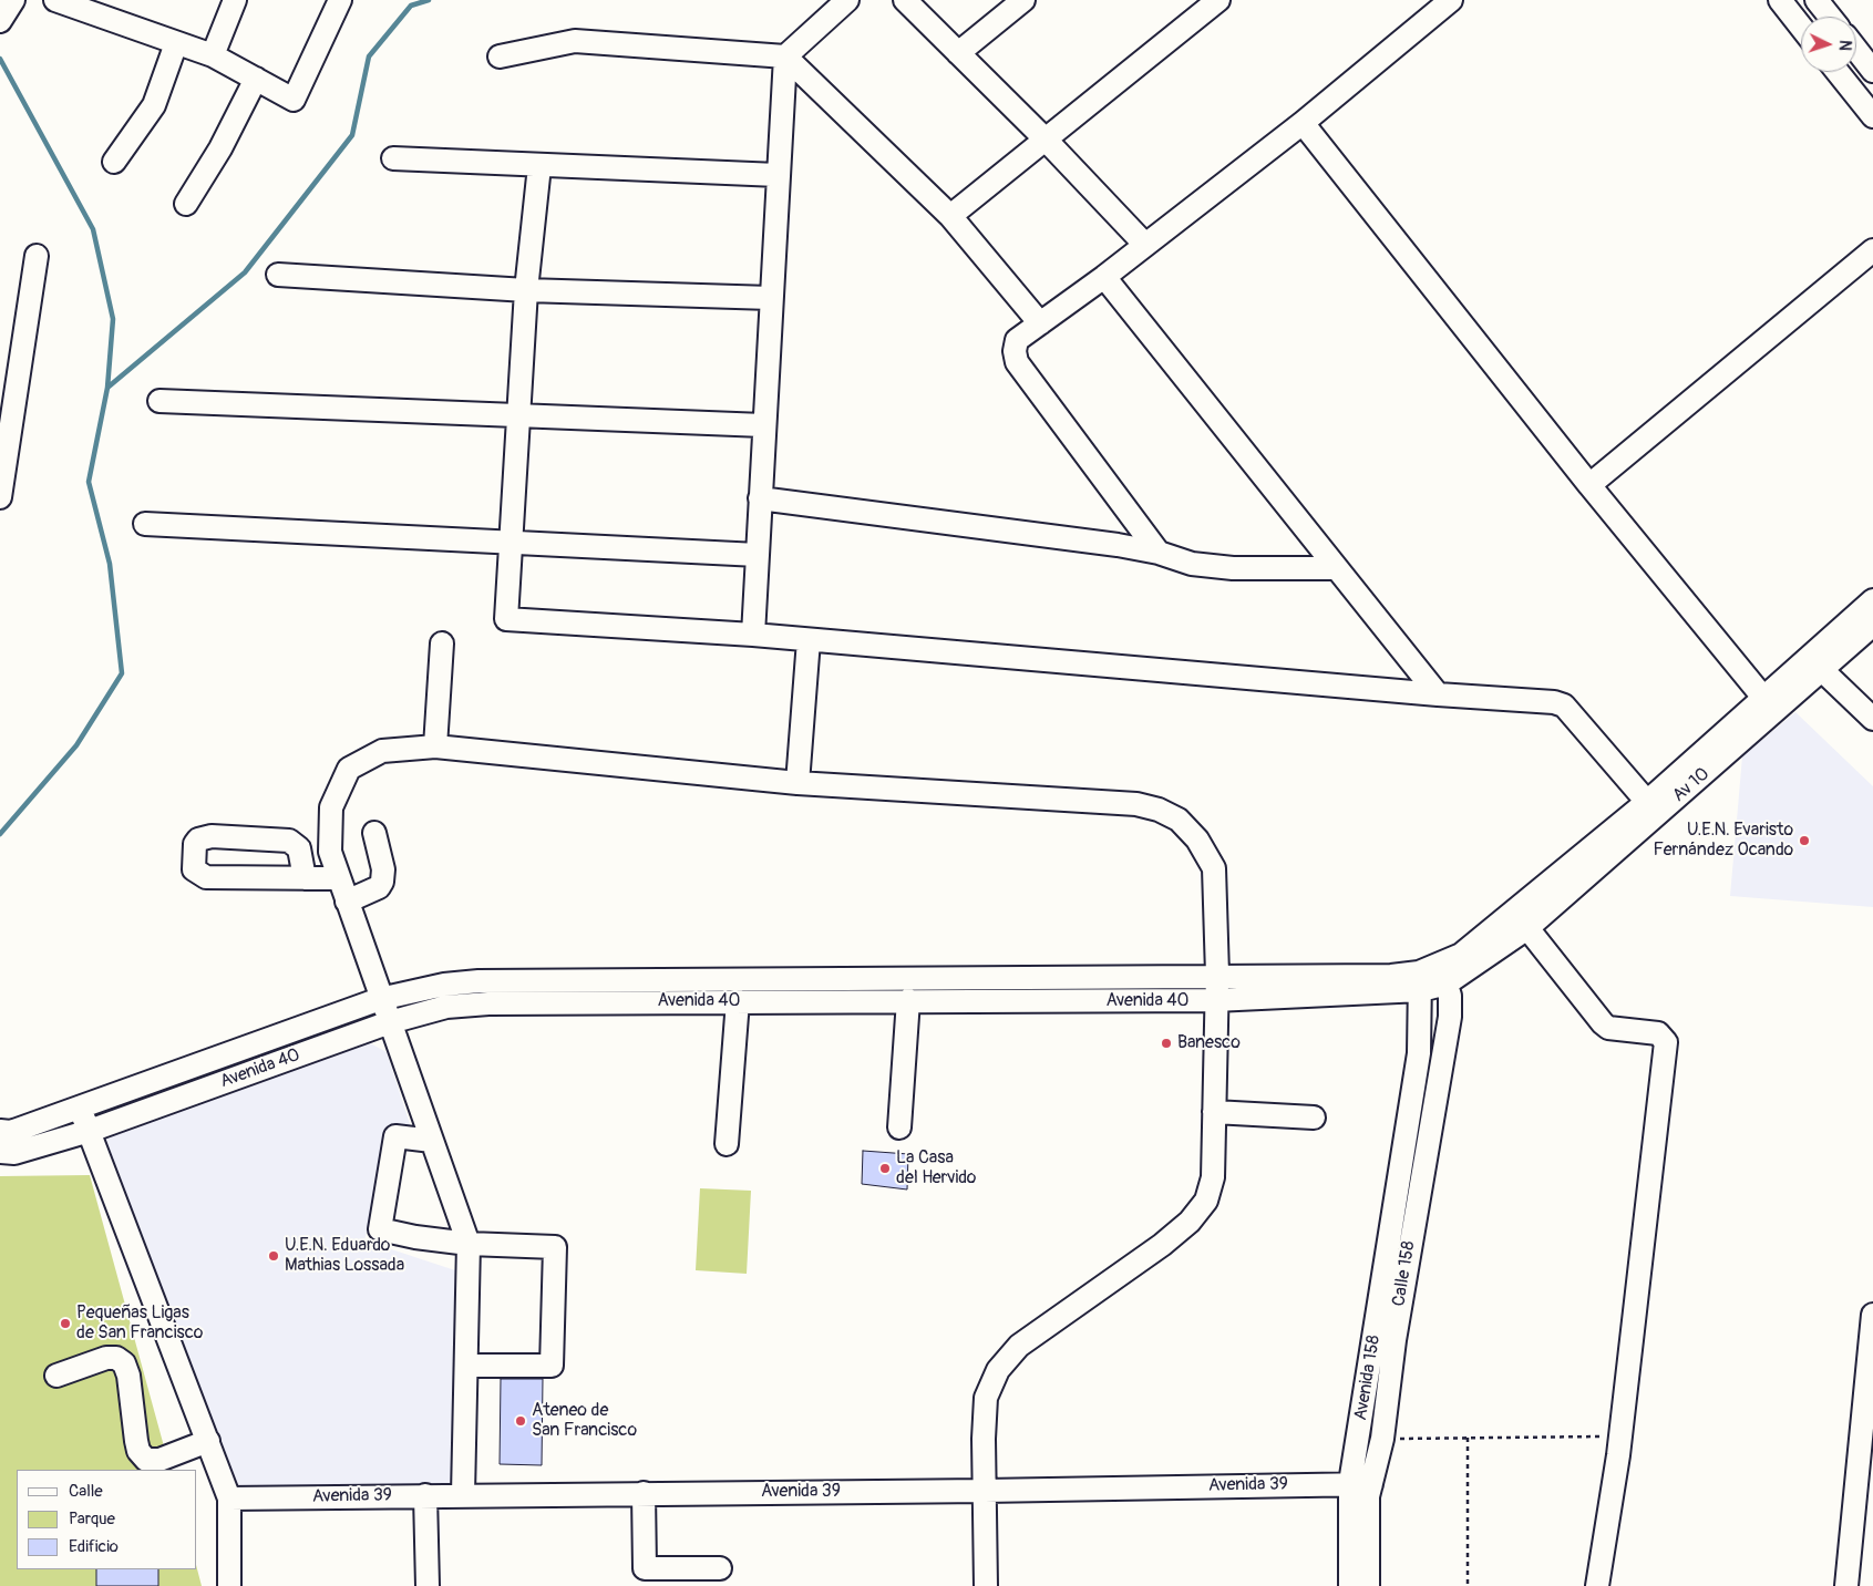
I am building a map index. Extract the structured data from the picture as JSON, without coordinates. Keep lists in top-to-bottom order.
{
  "streets": {
    "street": [
      "Av 10",
      "Avenida 40",
      "Calle 158",
      "Avenida 158",
      "Avenida 39"
    ]
  },
  "crossings": [
    ["Av 10", "Avenida 40"],
    ["Av 10", "Calle 158"],
    ["Avenida 40", "Calle 158"],
    ["Calle 158", "Avenida 158"],
    ["Calle 158", "Avenida 39"],
    ["Avenida 158", "Avenida 39"]
  ],
  "places": [
    "U.E.N. Evaristo Fernández Ocando",
    "Banesco",
    "La Casa del Hervido",
    "U.E.N. Eduardo Mathias Lossada",
    "Pequeñas Ligas de San Francisco",
    "Ateneo de San Francisco"
  ],
  "legend": ["Calle", "Parque", "Edificio"],
  "north": "right"
}
